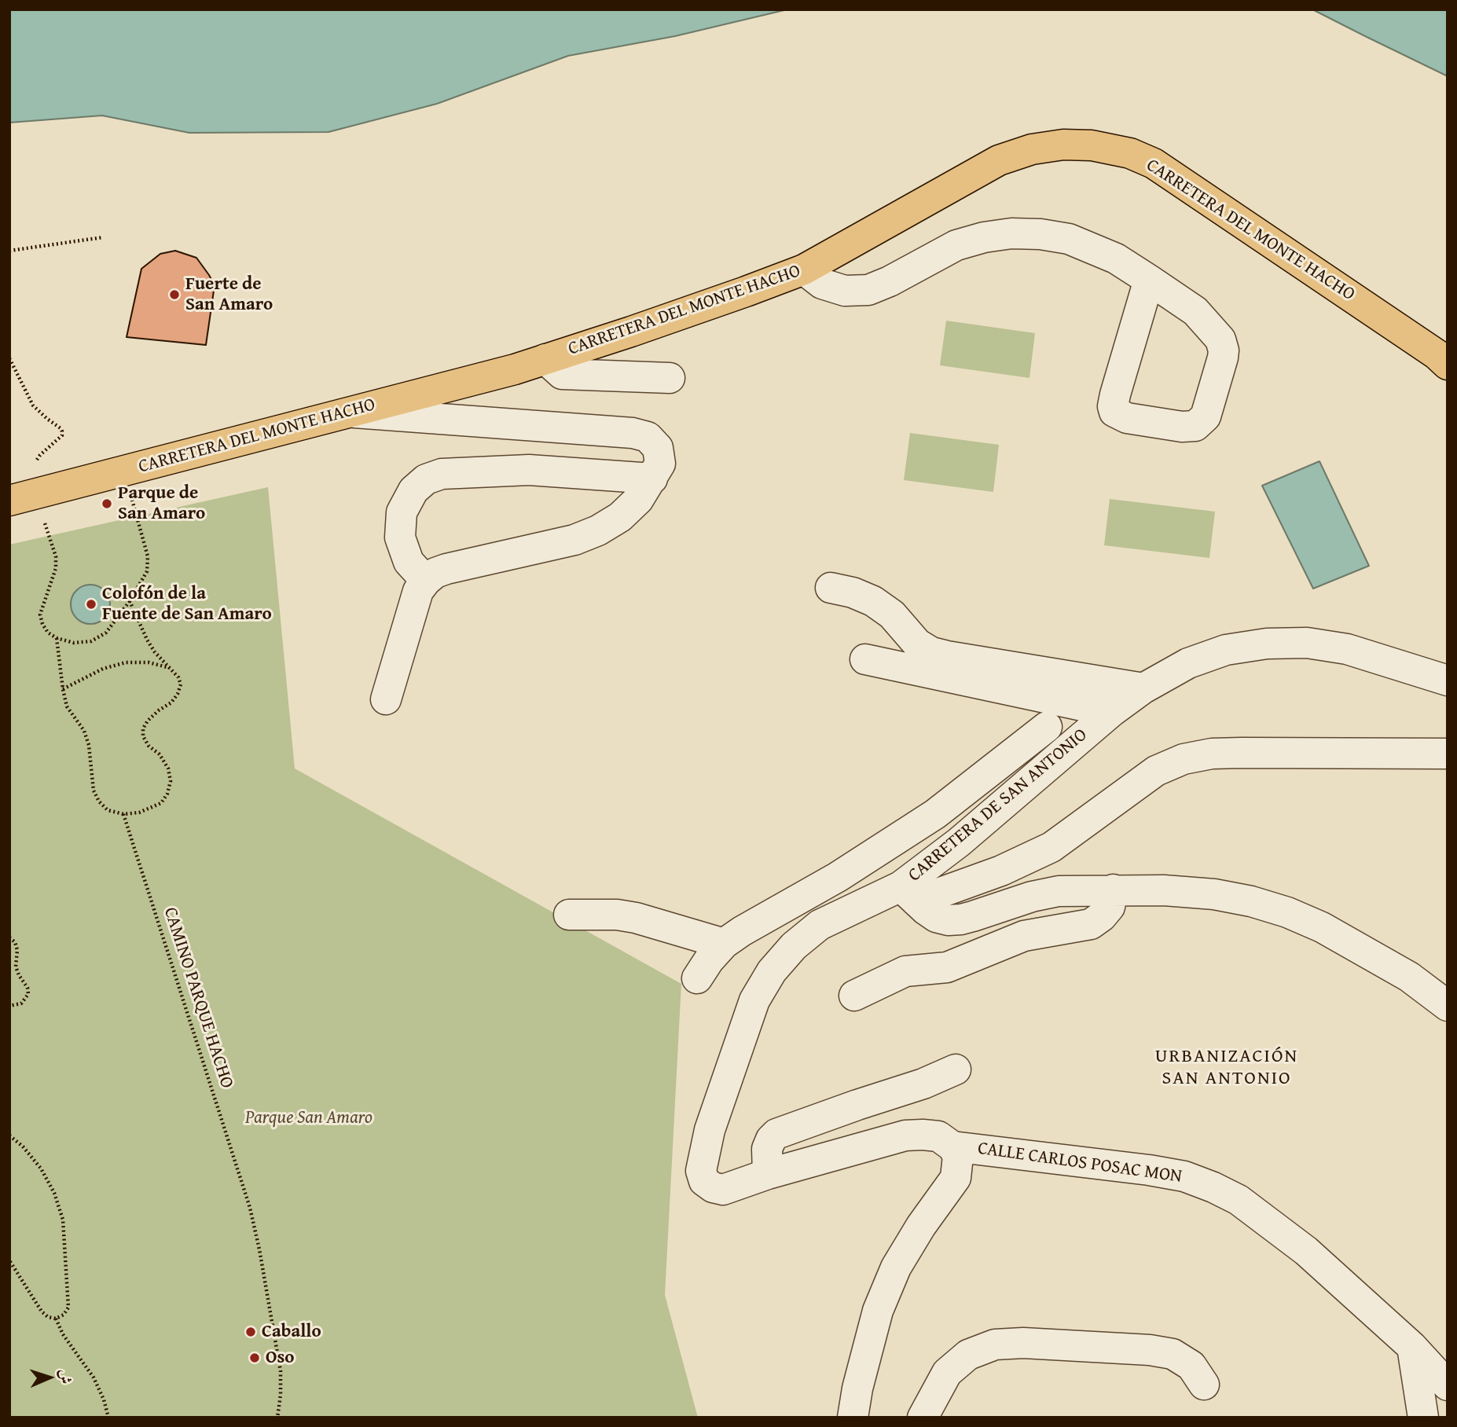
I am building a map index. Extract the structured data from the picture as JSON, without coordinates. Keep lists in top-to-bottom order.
{
  "streets": {
    "main road": ["CARRETERA DEL MONTE HACHO"],
    "street": ["CARRETERA DE SAN ANTONIO", "CALLE CARLOS POSAC MON"],
    "path": ["CAMINO PARQUE HACHO"]
  },
  "crossings": [
    ["CARRETERA DE SAN ANTONIO", "CALLE CARLOS POSAC MON"]
  ],
  "districts": ["URBANIZACIÓN SAN ANTONIO"],
  "parks": ["Parque San Amaro"],
  "places": [
    "Fuerte de San Amaro",
    "Parque de San Amaro",
    "Colofón de la Fuente de San Amaro",
    "Caballo",
    "Oso"
  ],
  "north": "right"
}
